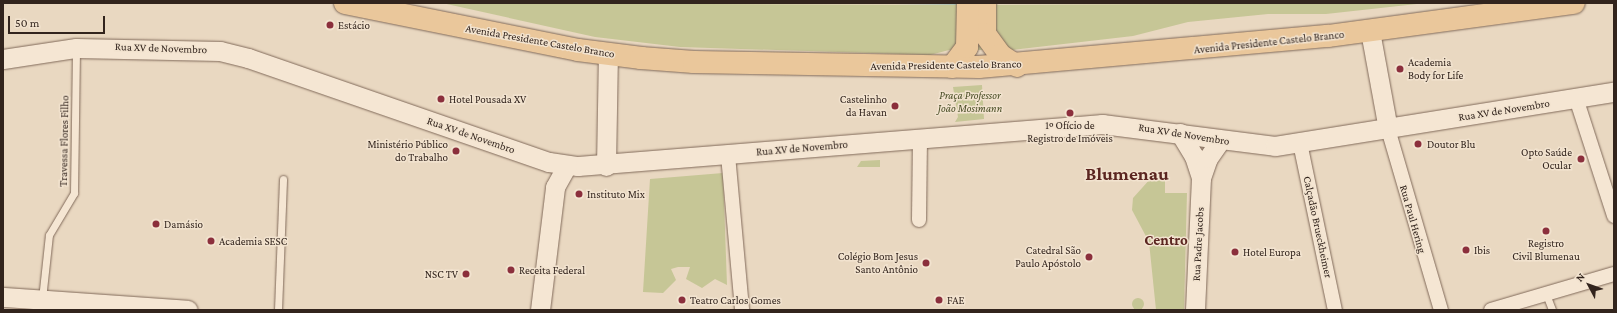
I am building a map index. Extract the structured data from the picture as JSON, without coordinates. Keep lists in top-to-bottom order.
{
  "streets": {
    "main road": ["Avenida Presidente Castelo Branco"],
    "street": [
      "Rua XV de Novembro",
      "Rua Paul Hering",
      "Calçadão Brueckheimer",
      "Rua Padre Jacobs"
    ],
    "lane": ["Travessa Flores Filho"]
  },
  "crossings": [
    ["Rua XV de Novembro", "Travessa Flores Filho"],
    ["Rua XV de Novembro", "Rua Paul Hering"],
    ["Rua XV de Novembro", "Calçadão Brueckheimer"],
    ["Rua XV de Novembro", "Rua Padre Jacobs"]
  ],
  "districts": ["Blumenau", "Centro"],
  "parks": ["Praça Professor João Mosimann"],
  "places": [
    "Estácio",
    "Academia Body for Life",
    "Hotel Pousada XV",
    "Castelinho da Havan",
    "1º Ofício de Registro de Imóveis",
    "Doutor Blu",
    "Ministério Público do Trabalho",
    "Opto Saúde Ocular",
    "Instituto Mix",
    "Damásio",
    "Registro Civil Blumenau",
    "Academia SESC",
    "Ibis",
    "Hotel Europa",
    "Catedral São Paulo Apóstolo",
    "Colégio Bom Jesus Santo Antônio",
    "Receita Federal",
    "NSC TV",
    "Teatro Carlos Gomes",
    "FAE"
  ],
  "scale_bar": "50 m",
  "north": "top left"
}
